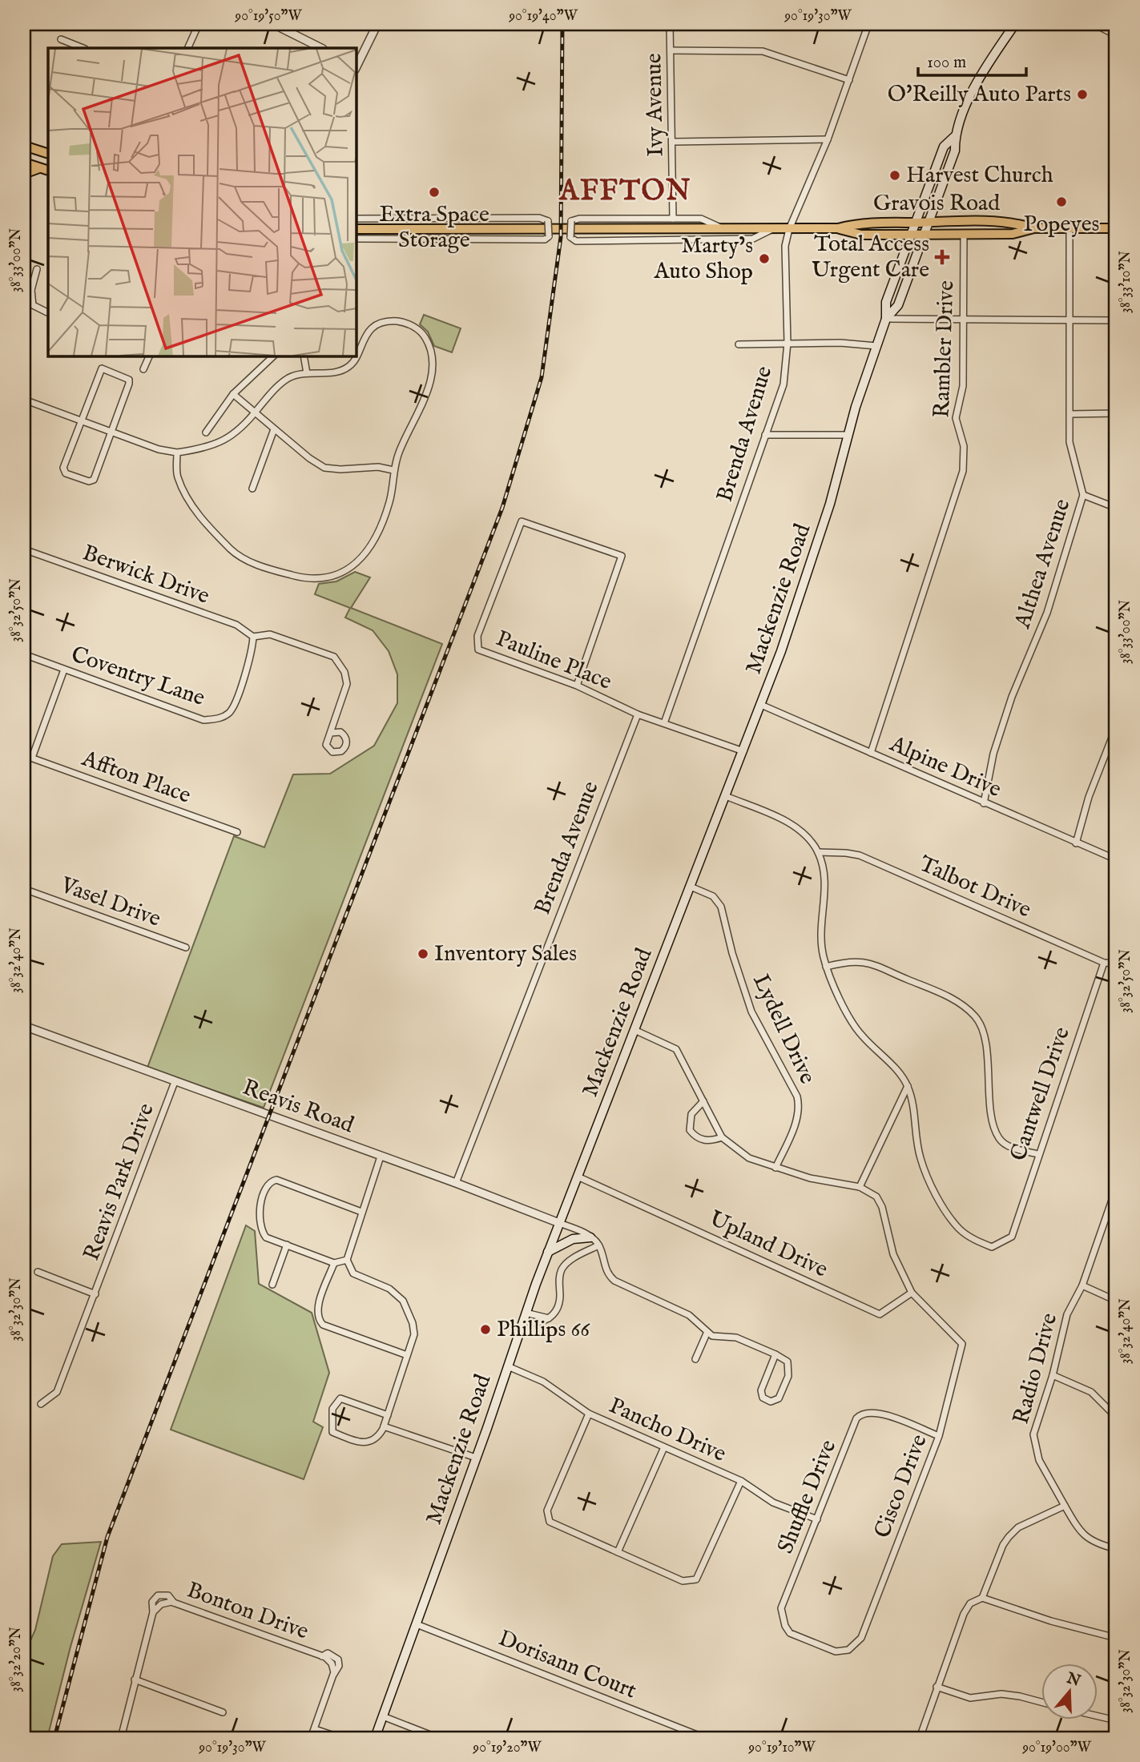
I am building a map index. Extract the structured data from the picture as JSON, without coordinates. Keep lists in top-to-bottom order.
{
  "streets": {
    "main road": ["Gravois Road", "Mackenzie Road"],
    "street": [
      "Ivy Avenue",
      "Rambler Drive",
      "Brenda Avenue",
      "Althea Avenue",
      "Berwick Drive",
      "Pauline Place",
      "Coventry Lane",
      "Alpine Drive",
      "Affton Place",
      "Talbot Drive",
      "Vasel Drive",
      "Lydell Drive",
      "Cantwell Drive",
      "Reavis Road",
      "Reavis Park Drive",
      "Upland Drive",
      "Radio Drive",
      "Pancho Drive",
      "Cisco Drive",
      "Shuffle Drive",
      "Bonton Drive",
      "Dorisann Court"
    ]
  },
  "crossings": [
    ["Ivy Avenue", "Gravois Road"],
    ["Gravois Road", "Rambler Drive"],
    ["Gravois Road", "Brenda Avenue"],
    ["Gravois Road", "Althea Avenue"],
    ["Gravois Road", "Mackenzie Road"],
    ["Rambler Drive", "Alpine Drive"],
    ["Brenda Avenue", "Pauline Place"],
    ["Brenda Avenue", "Reavis Road"],
    ["Althea Avenue", "Alpine Drive"],
    ["Berwick Drive", "Coventry Lane"],
    ["Mackenzie Road", "Pauline Place"],
    ["Mackenzie Road", "Alpine Drive"],
    ["Mackenzie Road", "Lydell Drive"],
    ["Mackenzie Road", "Reavis Road"],
    ["Mackenzie Road", "Upland Drive"],
    ["Mackenzie Road", "Pancho Drive"],
    ["Mackenzie Road", "Dorisann Court"],
    ["Talbot Drive", "Cantwell Drive"],
    ["Reavis Road", "Reavis Park Drive"],
    ["Upland Drive", "Cisco Drive"],
    ["Pancho Drive", "Shuffle Drive"],
    ["Cisco Drive", "Shuffle Drive"]
  ],
  "districts": ["AFFTON"],
  "places": {
    "other": [
      "O'Reilly Auto Parts",
      "Harvest Church",
      "Extra Space Storage",
      "Popeyes",
      "Marty’s Auto Shop",
      "Inventory Sales",
      "Phillips 66"
    ],
    "health": ["Total Access Urgent Care"]
  },
  "scale_bar": "100 m",
  "north": "top",
  "coordinates": [
    "90°19'50\"W",
    "90°19'40\"W",
    "90°19'30\"W",
    "38°33'00\"N",
    "38°33'10\"N",
    "38°32'50\"N",
    "38°32'40\"N",
    "38°32'30\"N",
    "38°32'20\"N",
    "90°19'20\"W",
    "90°19'10\"W",
    "90°19'00\"W"
  ]
}
